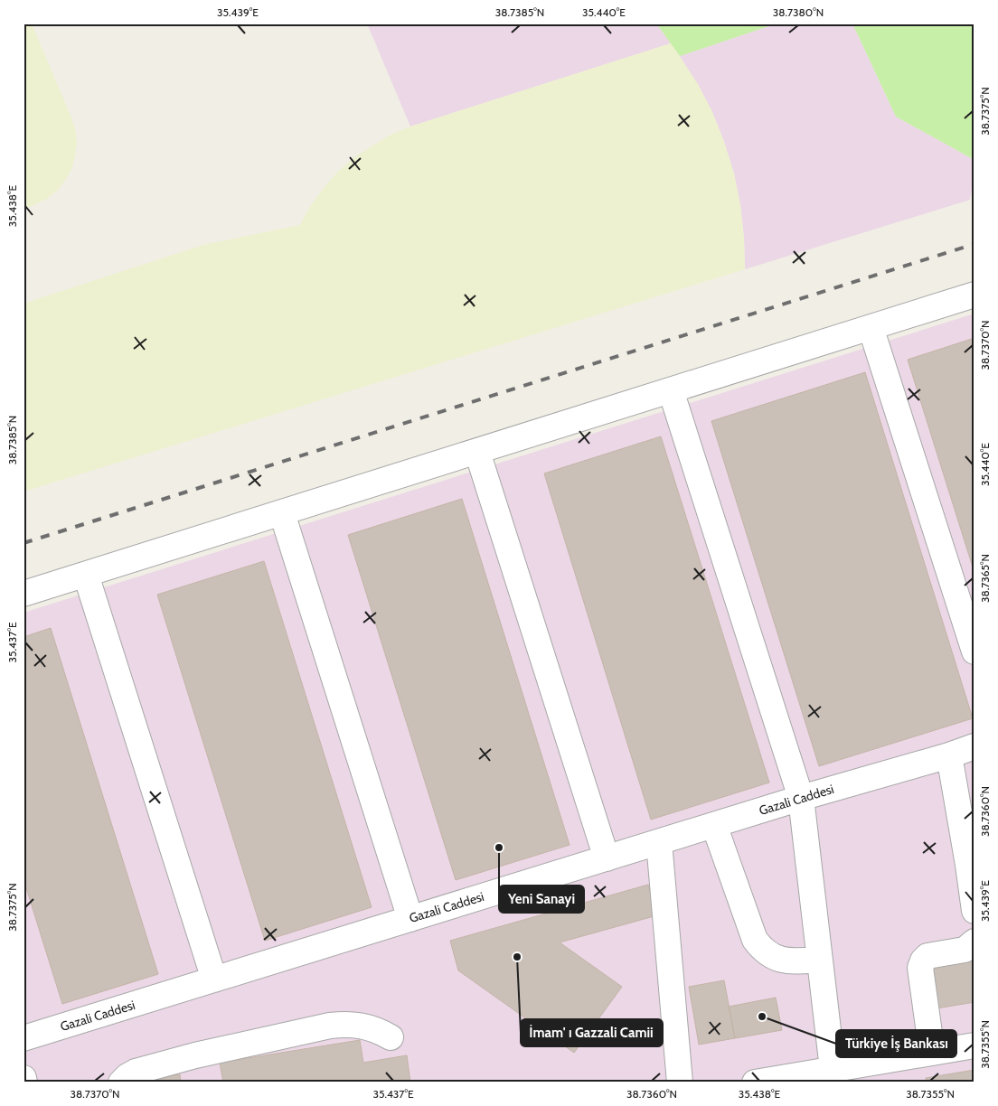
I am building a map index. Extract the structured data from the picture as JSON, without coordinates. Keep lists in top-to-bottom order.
{
  "streets": {
    "street": ["Gazali Caddesi"]
  },
  "places": ["Yeni Sanayi", "İmam' ı Gazzali Camii", "Türkiye İş Bankası"],
  "coordinates": [
    "35.439°E",
    "38.7385°N",
    "35.440°E",
    "38.7380°N",
    "38.7375°N",
    "35.438°E",
    "38.7370°N",
    "38.7365°N",
    "35.437°E",
    "38.7360°N",
    "38.7355°N"
  ]
}
